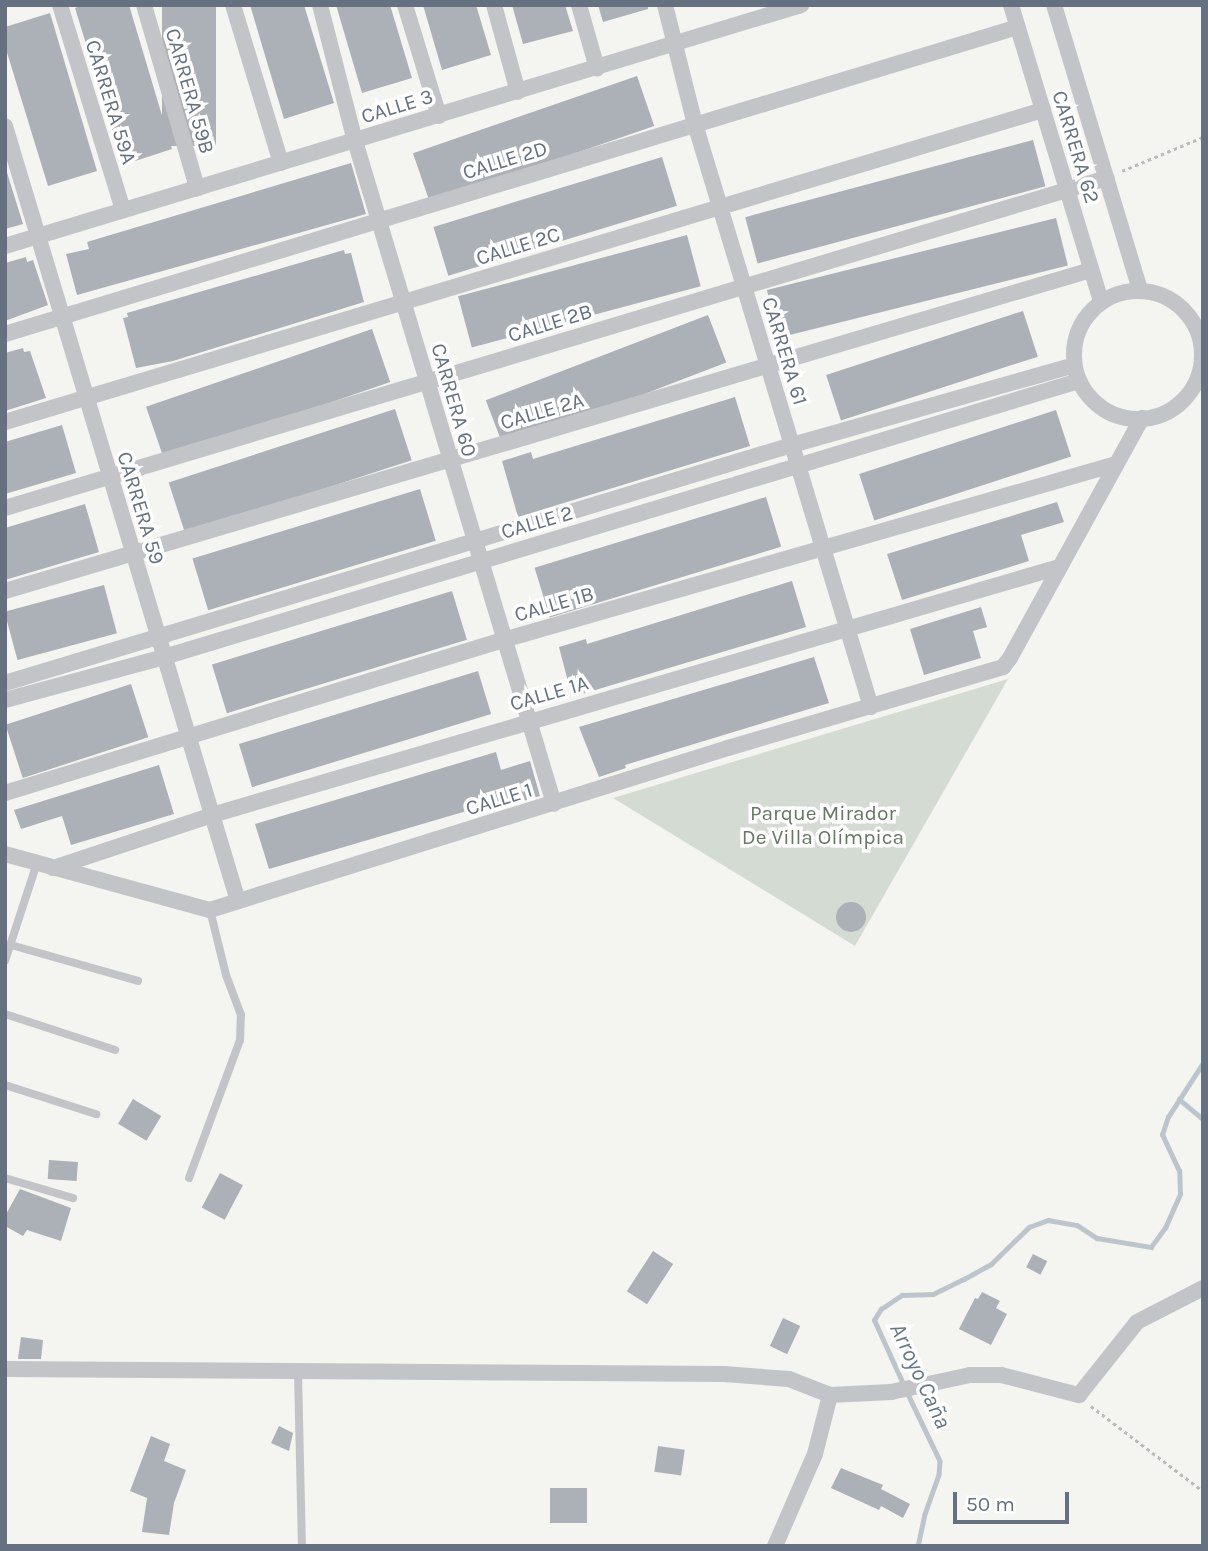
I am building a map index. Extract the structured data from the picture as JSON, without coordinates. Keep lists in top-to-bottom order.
{
  "streets": {
    "street": [
      "CARRERA 59B",
      "CARRERA 59A",
      "CALLE 3",
      "CARRERA 62",
      "CALLE 2D",
      "CALLE 2C",
      "CALLE 2B",
      "CARRERA 61",
      "CARRERA 60",
      "CALLE 2A",
      "CARRERA 59",
      "CALLE 2",
      "CALLE 1B",
      "CALLE 1A",
      "CALLE 1"
    ]
  },
  "crossings": [
    ["CARRERA 59B", "CALLE 3"],
    ["CARRERA 59A", "CALLE 3"],
    ["CALLE 3", "CARRERA 61"],
    ["CALLE 3", "CARRERA 60"],
    ["CALLE 3", "CARRERA 59"],
    ["CARRERA 62", "CALLE 2D"],
    ["CARRERA 62", "CALLE 2C"],
    ["CARRERA 62", "CALLE 2B"],
    ["CARRERA 62", "CALLE 2A"],
    ["CARRERA 62", "CALLE 2"],
    ["CALLE 2D", "CARRERA 61"],
    ["CALLE 2D", "CARRERA 60"],
    ["CALLE 2D", "CARRERA 59"],
    ["CALLE 2C", "CARRERA 61"],
    ["CALLE 2C", "CARRERA 60"],
    ["CALLE 2C", "CARRERA 59"],
    ["CALLE 2B", "CARRERA 61"],
    ["CALLE 2B", "CARRERA 60"],
    ["CALLE 2B", "CARRERA 59"],
    ["CARRERA 61", "CALLE 2A"],
    ["CARRERA 61", "CALLE 2"],
    ["CARRERA 61", "CALLE 1B"],
    ["CARRERA 61", "CALLE 1A"],
    ["CARRERA 61", "CALLE 1"],
    ["CARRERA 60", "CALLE 2A"],
    ["CARRERA 60", "CALLE 2"],
    ["CARRERA 60", "CALLE 1B"],
    ["CARRERA 60", "CALLE 1A"],
    ["CARRERA 60", "CALLE 1"],
    ["CALLE 2A", "CARRERA 59"],
    ["CARRERA 59", "CALLE 2"],
    ["CARRERA 59", "CALLE 1B"],
    ["CARRERA 59", "CALLE 1A"],
    ["CARRERA 59", "CALLE 1"],
    ["CALLE 1A", "CALLE 1"]
  ],
  "water": ["Arroyo Caña"],
  "parks": ["Parque Mirador De Villa Olímpica"],
  "scale_bar": "50 m"
}
